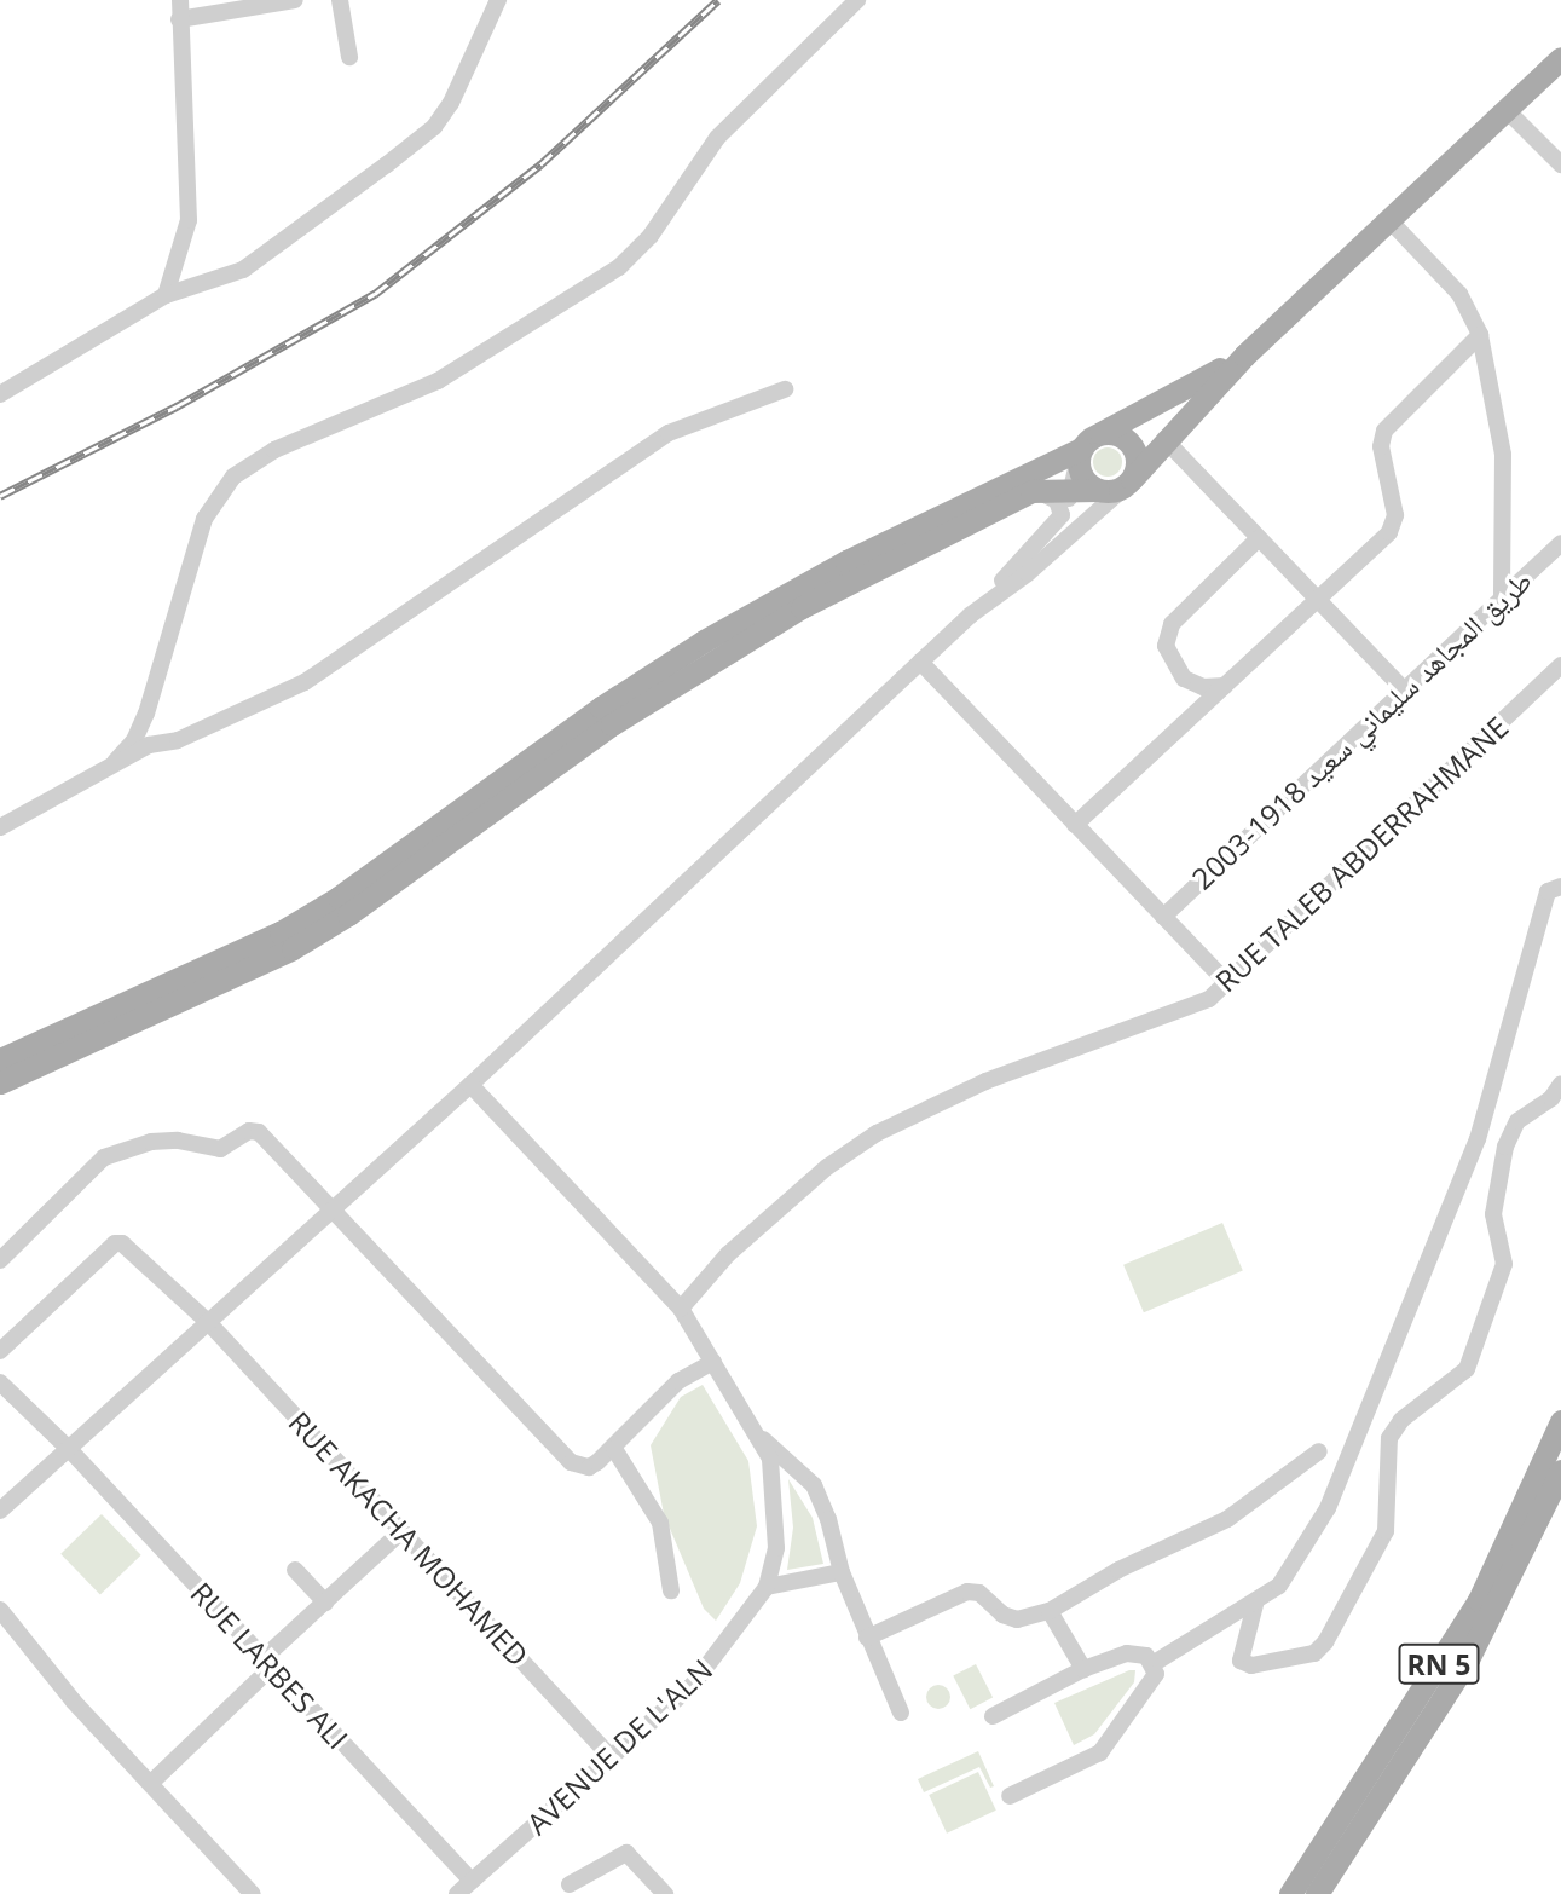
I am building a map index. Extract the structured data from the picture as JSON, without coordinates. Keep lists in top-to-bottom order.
{
  "streets": {
    "main road": ["RN 5"],
    "street": [
      "طريق المجاهد سليماني سعيد 1918-2003",
      "RUE TALEB ABDERRAHMANE",
      "RUE AKACHA MOHAMED",
      "RUE LARBES ALI",
      "AVENUE DE L'ALN"
    ]
  },
  "crossings": [
    ["RUE TALEB ABDERRAHMANE", "AVENUE DE L'ALN"],
    ["RUE AKACHA MOHAMED", "AVENUE DE L'ALN"],
    ["RUE LARBES ALI", "AVENUE DE L'ALN"]
  ]
}
